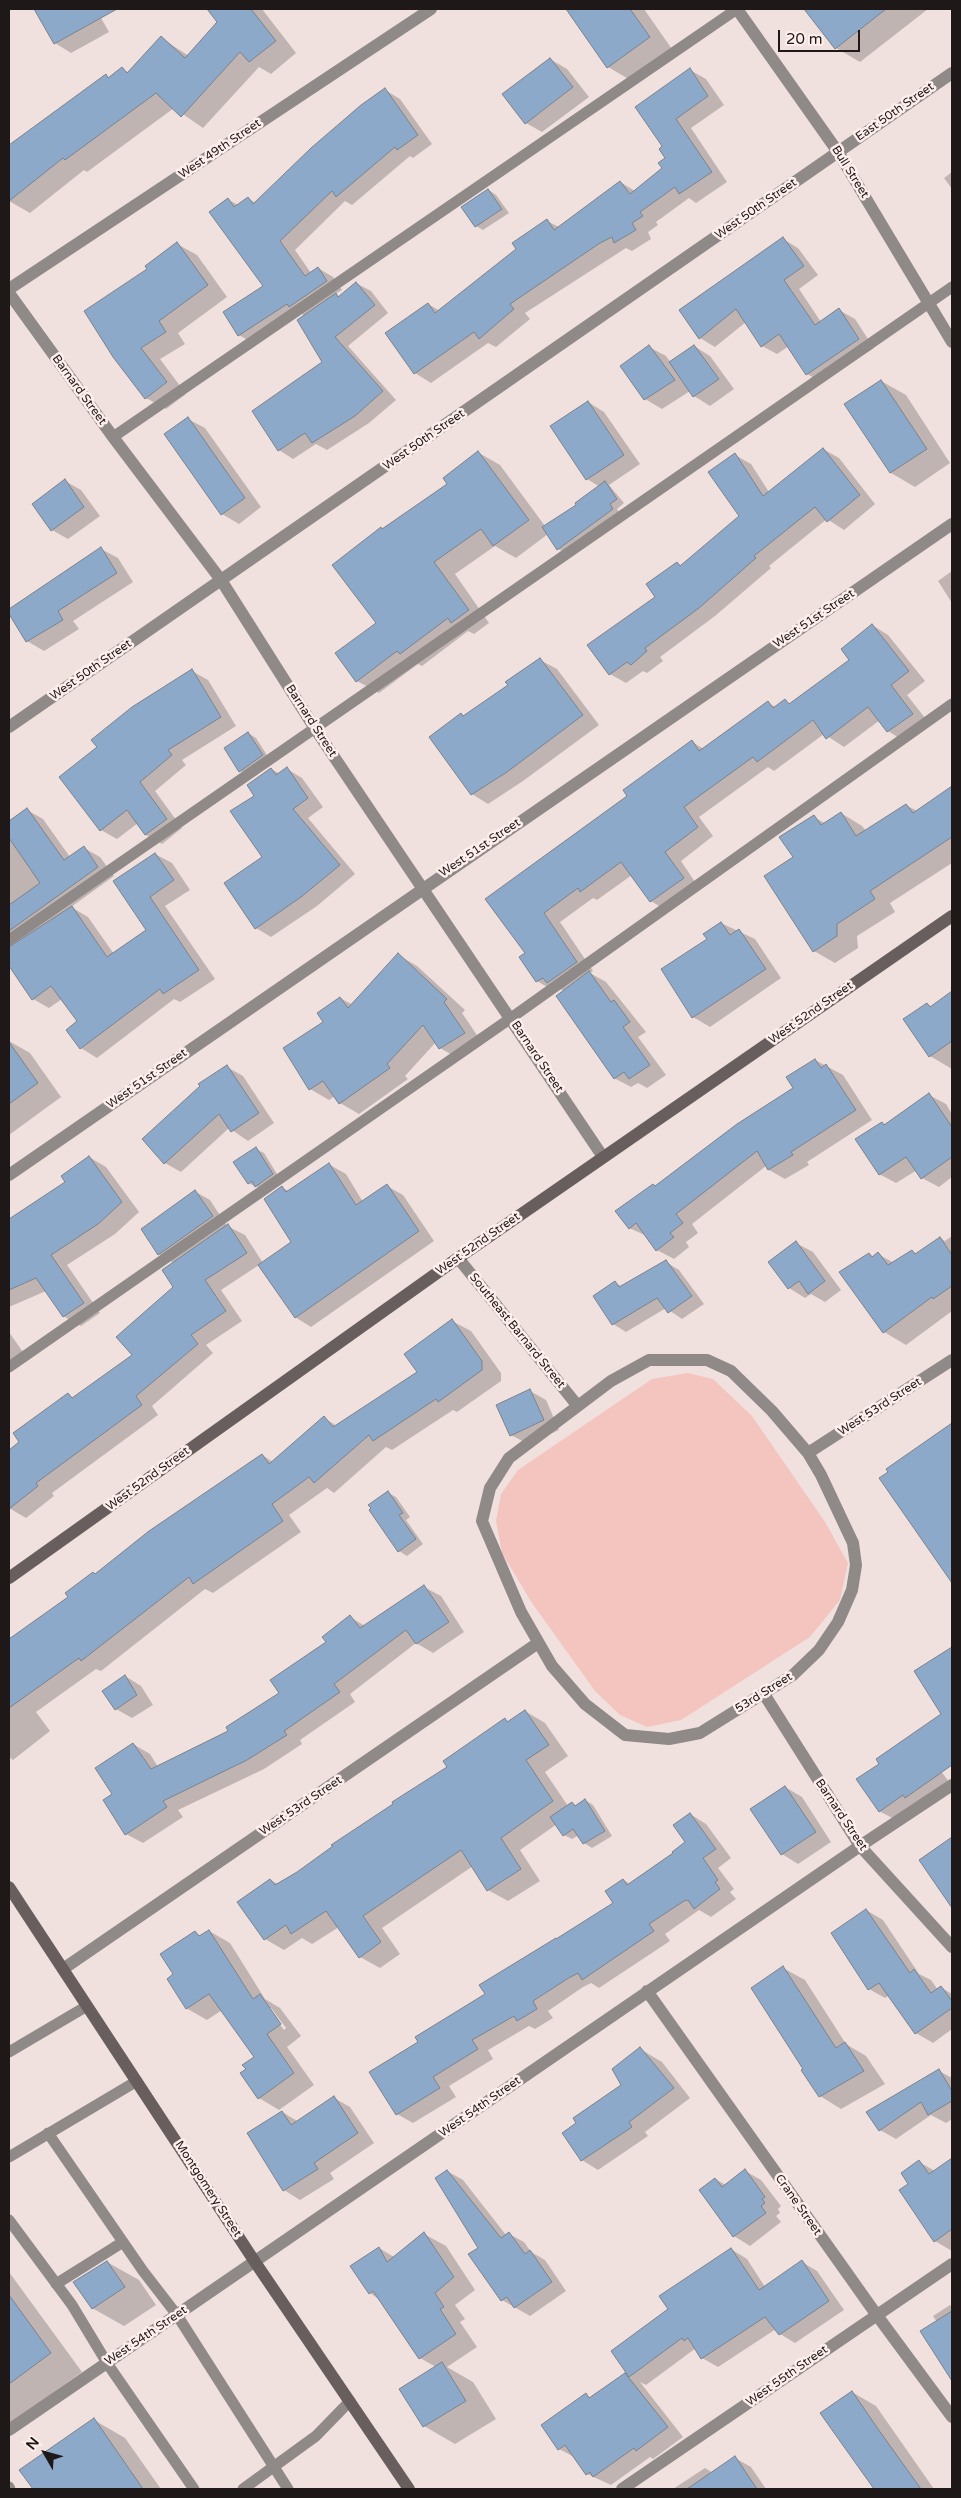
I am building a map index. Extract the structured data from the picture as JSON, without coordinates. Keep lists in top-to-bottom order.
{
  "streets": {
    "main road": ["West 52nd Street", "Montgomery Street"],
    "street": [
      "East 50th Street",
      "West 49th Street",
      "Bull Street",
      "West 50th Street",
      "Barnard Street",
      "West 51st Street",
      "Southeast Barnard Street",
      "West 53rd Street",
      "53rd Street",
      "West 54th Street",
      "Crane Street",
      "West 55th Street"
    ]
  },
  "crossings": [
    ["East 50th Street", "Bull Street"],
    ["East 50th Street", "West 50th Street"],
    ["West 49th Street", "Barnard Street"],
    ["Bull Street", "West 50th Street"],
    ["West 50th Street", "Barnard Street"],
    ["Barnard Street", "West 51st Street"],
    ["Barnard Street", "West 52nd Street"],
    ["Barnard Street", "53rd Street"],
    ["Barnard Street", "West 54th Street"],
    ["West 52nd Street", "Southeast Barnard Street"],
    ["Southeast Barnard Street", "53rd Street"],
    ["West 53rd Street", "53rd Street"],
    ["West 53rd Street", "Montgomery Street"],
    ["West 54th Street", "Montgomery Street"],
    ["West 54th Street", "Crane Street"],
    ["Crane Street", "West 55th Street"]
  ],
  "scale_bar": "20 m",
  "north": "top left"
}
